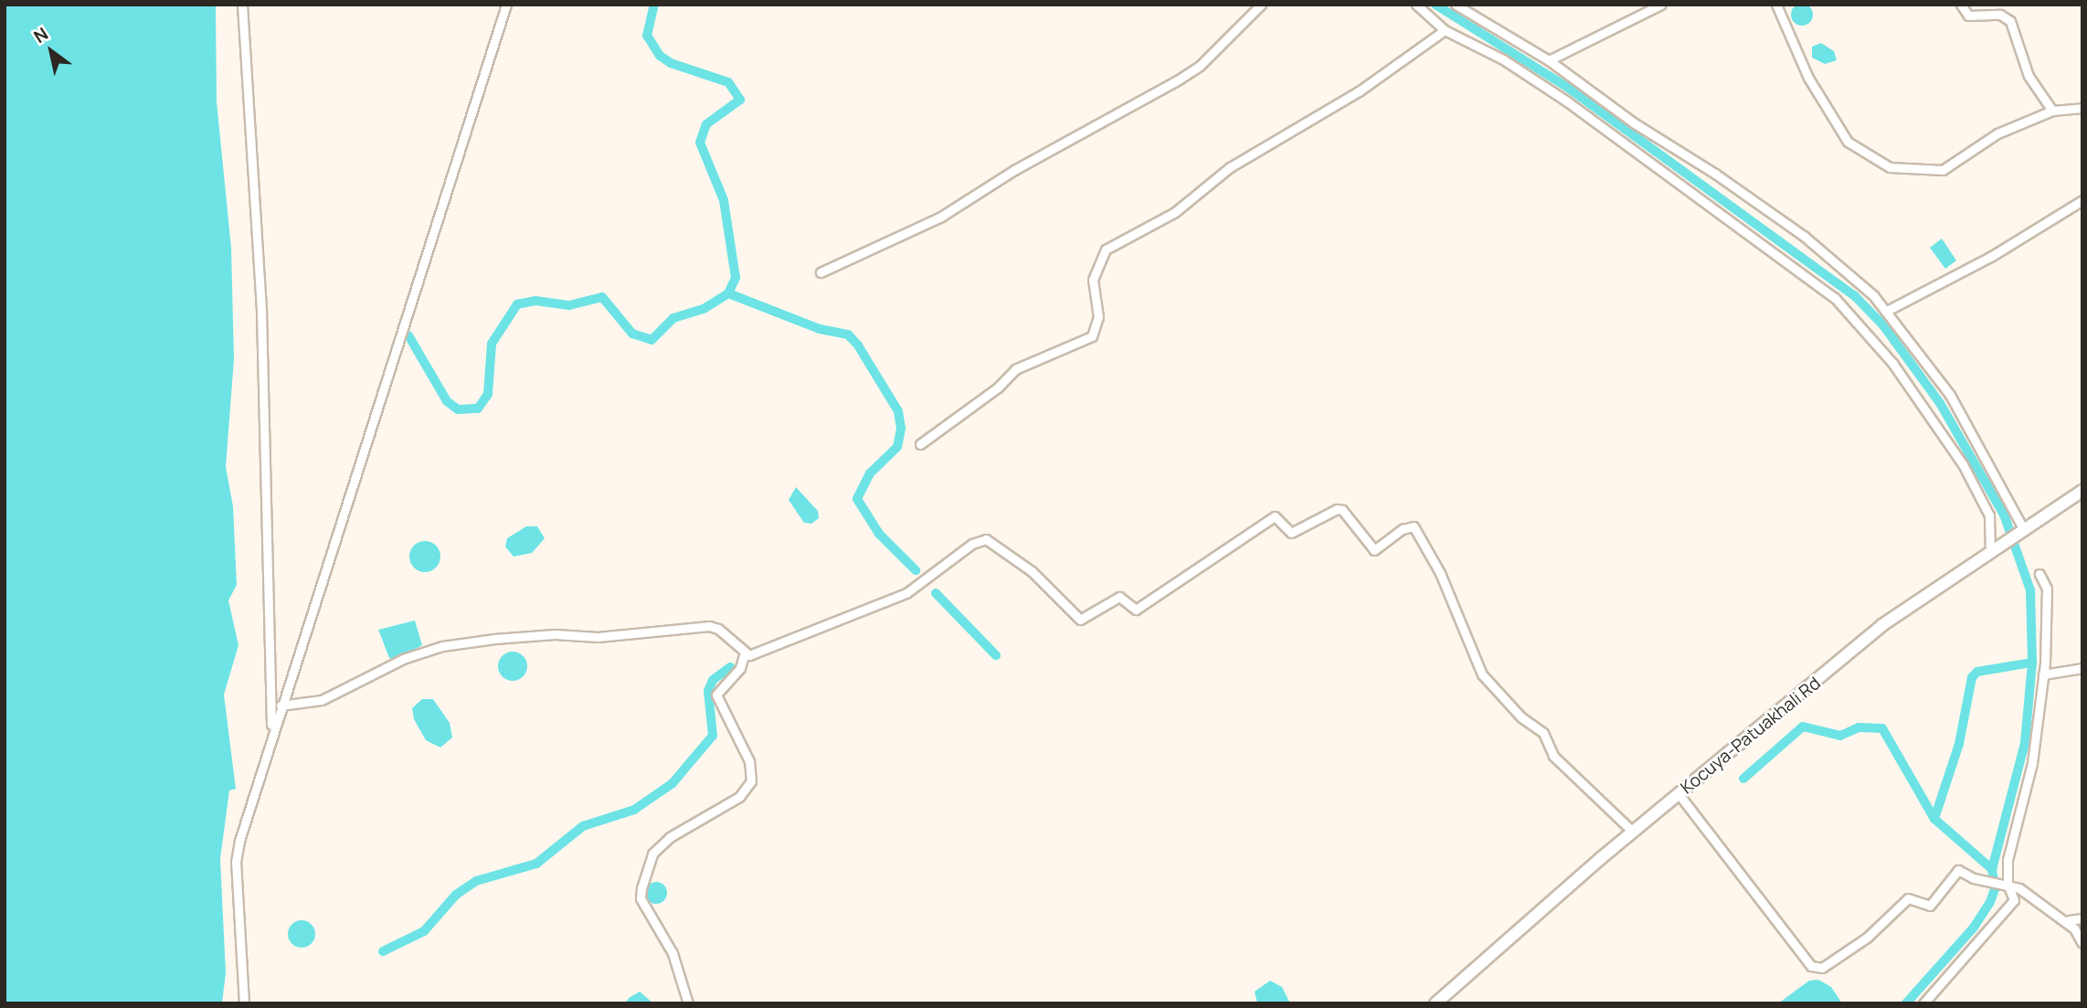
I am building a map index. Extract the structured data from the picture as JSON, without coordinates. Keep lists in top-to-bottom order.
{
  "streets": {
    "main road": ["Kocuya-Patuakhali Rd"]
  },
  "north": "top left"
}
